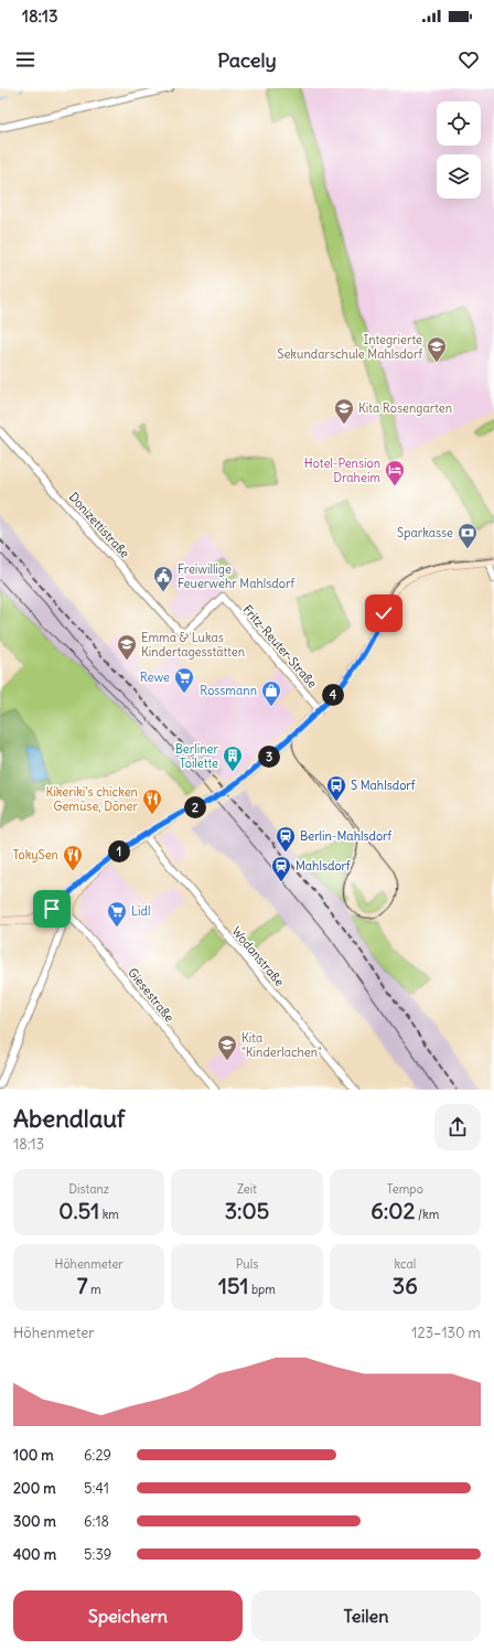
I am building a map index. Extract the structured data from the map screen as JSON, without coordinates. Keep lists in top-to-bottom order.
{
  "streets": {
    "street": [
      "Donizettistraße",
      "Fritz-Reuter-Straße",
      "Wodanstraße",
      "Giesestraße"
    ]
  },
  "crossings": [
    ["Donizettistraße", "Fritz-Reuter-Straße"]
  ],
  "places": {
    "school or university": [
      "Integrierte Sekundarschule Mahlsdorf",
      "Kita Rosengarten",
      "Emma & Lukas Kindertagesstätten",
      "Kita \"Kinderlachen\""
    ],
    "hotel": ["Hotel-Pension Draheim"],
    "bank": ["Sparkasse"],
    "public building": ["Freiwillige Feuerwehr Mahlsdorf"],
    "supermarket": ["Rewe", "Lidl"],
    "shop": ["Rossmann"],
    "building": ["Berliner Toilette"],
    "bus stop": ["S Mahlsdorf"],
    "restaurant": ["Kikeriki’s chicken Gemüse, Döner", "TokySen"],
    "station": ["Berlin-Mahlsdorf", "Mahlsdorf"]
  },
  "page": {
    "status": "18:13",
    "header": "Pacely",
    "pins": [
      "4",
      "3",
      "2",
      "1"
    ],
    "heading": ["Abendlauf", "18:13"],
    "stats": [
      ["Distanz", "0.51 km"],
      ["Zeit", "3:05"],
      ["Tempo", "6:02 /km"],
      ["Höhenmeter", "7 m"],
      ["Puls", "151 bpm"],
      ["kcal", "36"]
    ],
    "chart": ["Höhenmeter", "123–130 m"],
    "list": [
      {
        "name": "100 m",
        "note": "6:29"
      },
      {
        "name": "200 m",
        "note": "5:41"
      },
      {
        "name": "300 m",
        "note": "6:18"
      },
      {
        "name": "400 m",
        "note": "5:39"
      }
    ],
    "buttons": ["Speichern", "Teilen"]
  }
}
